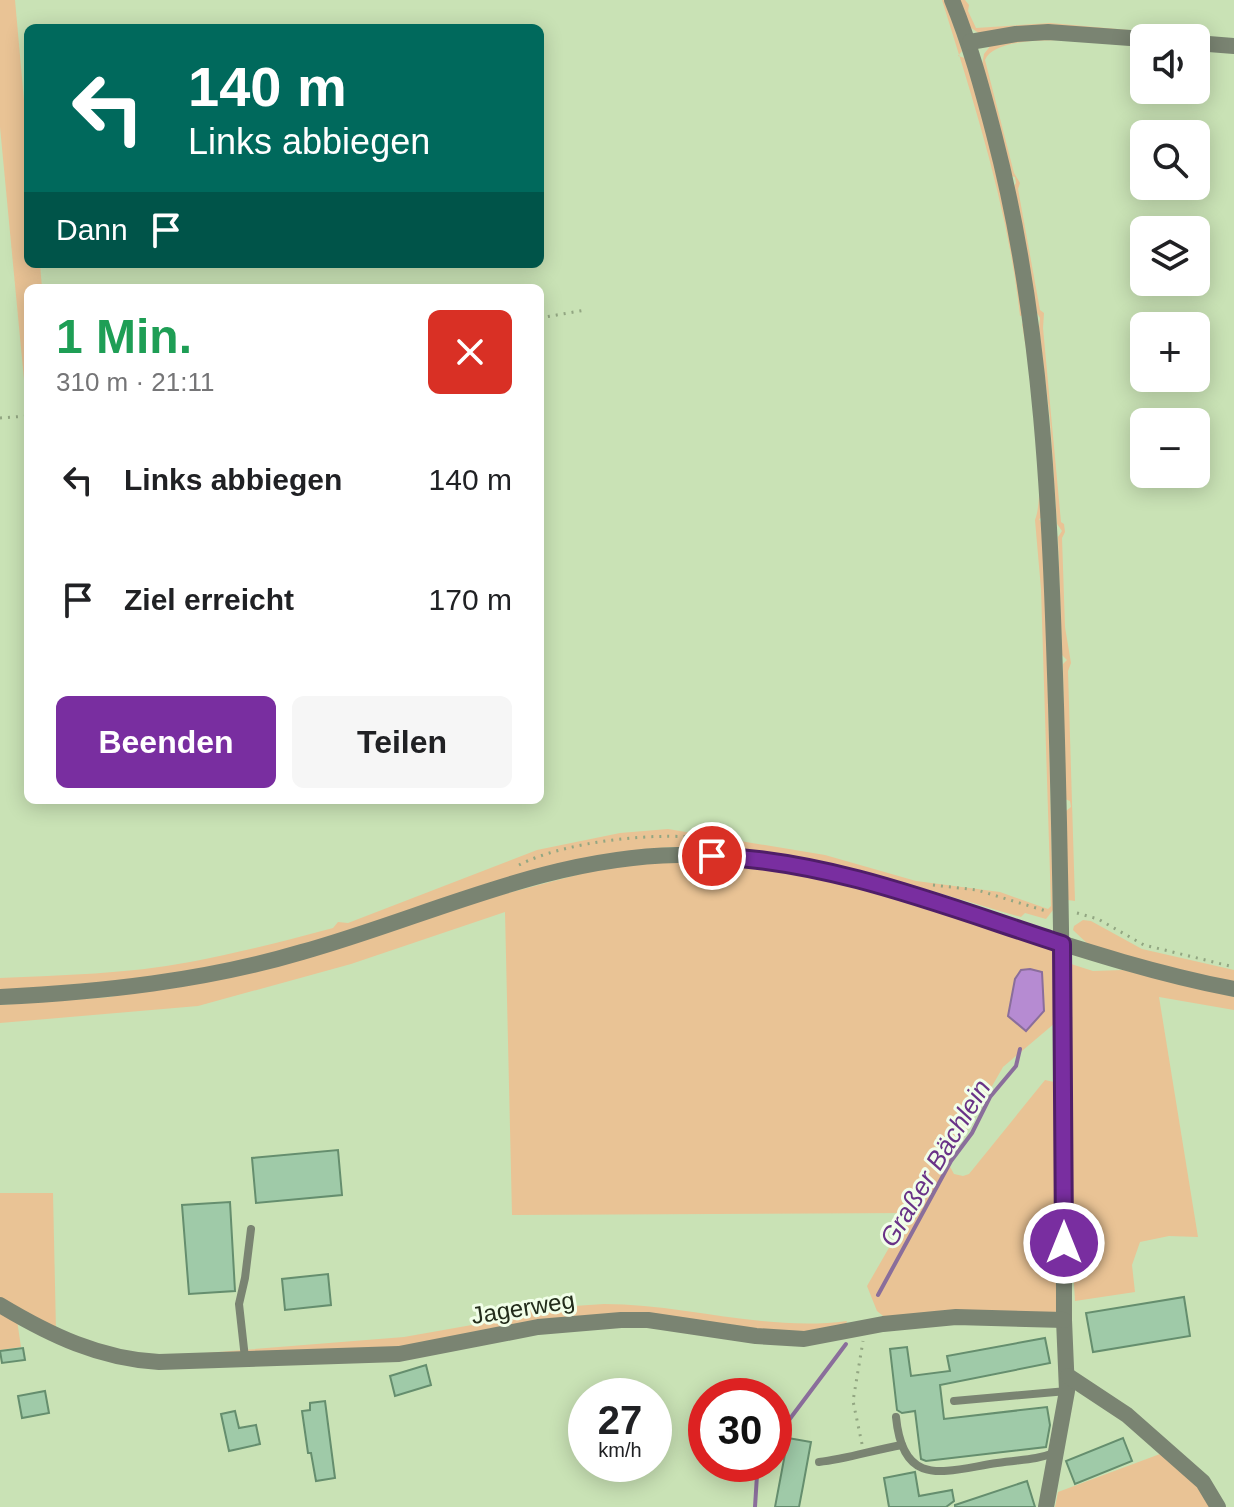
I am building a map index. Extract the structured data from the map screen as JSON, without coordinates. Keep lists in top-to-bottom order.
{
  "streets": {
    "street": ["Jagerweg"]
  },
  "water": ["Graßer Bächlein"],
  "page": {
    "map_buttons": ["+", "−"],
    "turn": ["140 m", "Links abbiegen"],
    "then": "Dann",
    "heading": ["1 Min.", "310 m · 21:11"],
    "list": [
      {
        "name": "Links abbiegen",
        "value": "140 m"
      },
      {
        "name": "Ziel erreicht",
        "value": "170 m"
      }
    ],
    "buttons": ["Beenden", "Teilen"],
    "speed": "27 km/h",
    "limit": "30"
  }
}
